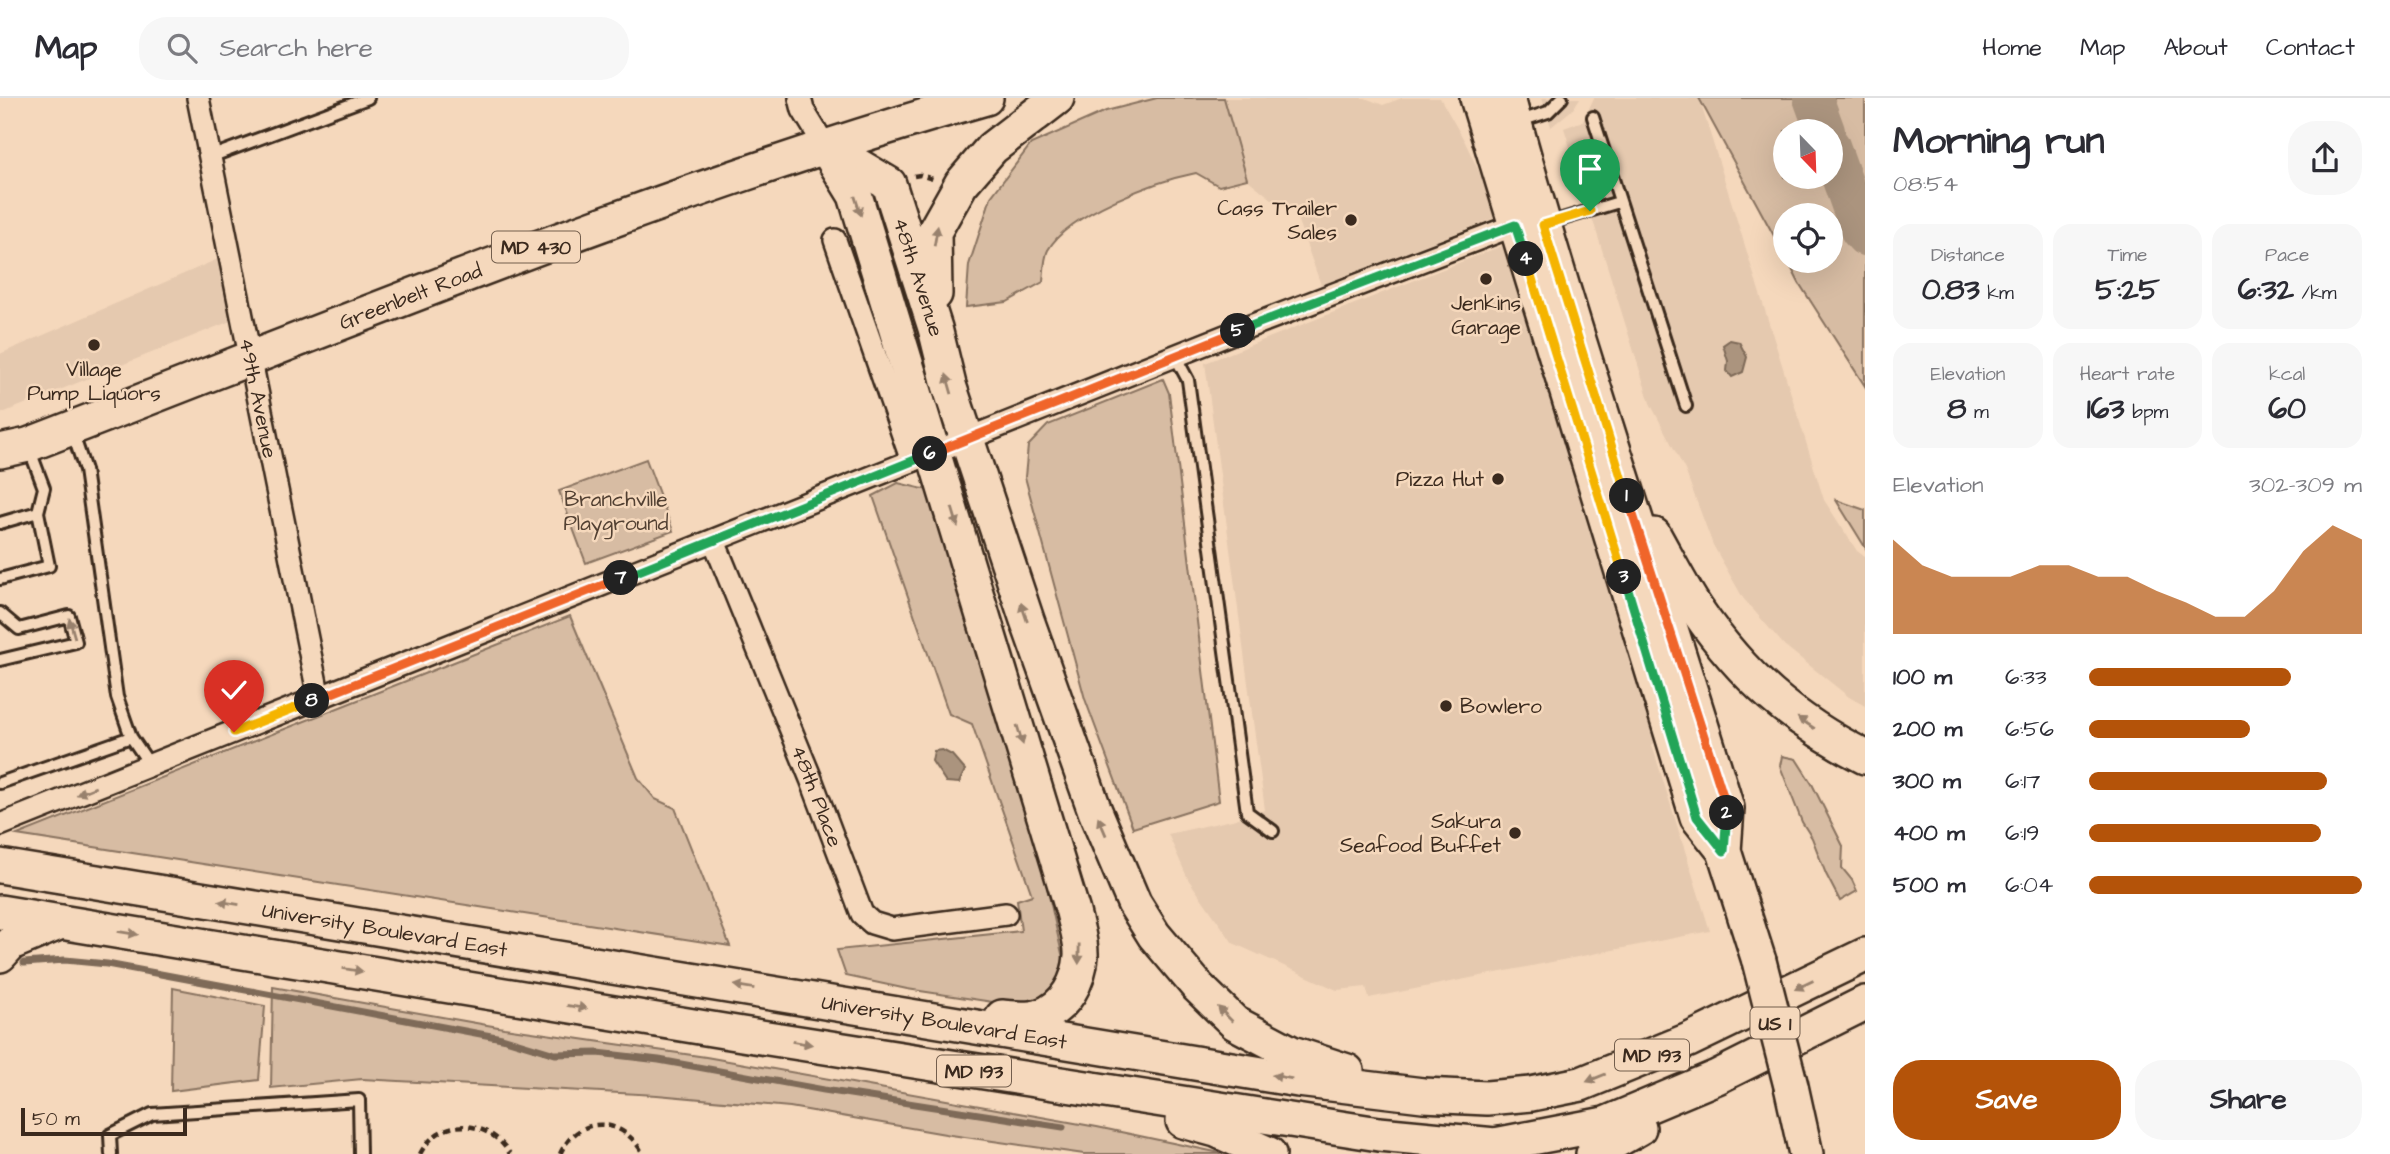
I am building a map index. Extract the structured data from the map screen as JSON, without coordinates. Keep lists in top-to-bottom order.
{
  "streets": {
    "main road": [
      "MD 430",
      "48th Avenue",
      "Greenbelt Road",
      "University Boulevard East",
      "US 1",
      "MD 193"
    ],
    "street": ["49th Avenue", "48th Place"]
  },
  "crossings": [
    ["MD 430", "Greenbelt Road"],
    ["48th Avenue", "Greenbelt Road"],
    ["48th Avenue", "University Boulevard East"],
    ["Greenbelt Road", "49th Avenue"]
  ],
  "parks": ["Branchville Playground"],
  "places": [
    "Cass Trailer Sales",
    "Jenkins Garage",
    "Village Pump Liquors",
    "Pizza Hut",
    "Bowlero",
    "Sakura Seafood Buffet"
  ],
  "scale_bar": "50 m",
  "north": "bottom right",
  "page": {
    "header": "Map",
    "search": "Search here",
    "nav": [
      "Home",
      "Map",
      "About",
      "Contact"
    ],
    "heading": ["Morning run", "08:54"],
    "stats": [
      ["Distance", "0.83 km"],
      ["Time", "5:25"],
      ["Pace", "6:32 /km"],
      ["Elevation", "8 m"],
      ["Heart rate", "163 bpm"],
      ["kcal", "60"]
    ],
    "pins": [
      "4",
      "5",
      "6",
      "1",
      "3",
      "7",
      "8",
      "2"
    ],
    "chart": ["Elevation", "302–309 m"],
    "list": [
      {
        "name": "100 m",
        "note": "6:33"
      },
      {
        "name": "200 m",
        "note": "6:56"
      },
      {
        "name": "300 m",
        "note": "6:17"
      },
      {
        "name": "400 m",
        "note": "6:19"
      },
      {
        "name": "500 m",
        "note": "6:04"
      }
    ],
    "buttons": ["Save", "Share"],
    "scale": "50 m"
  }
}
